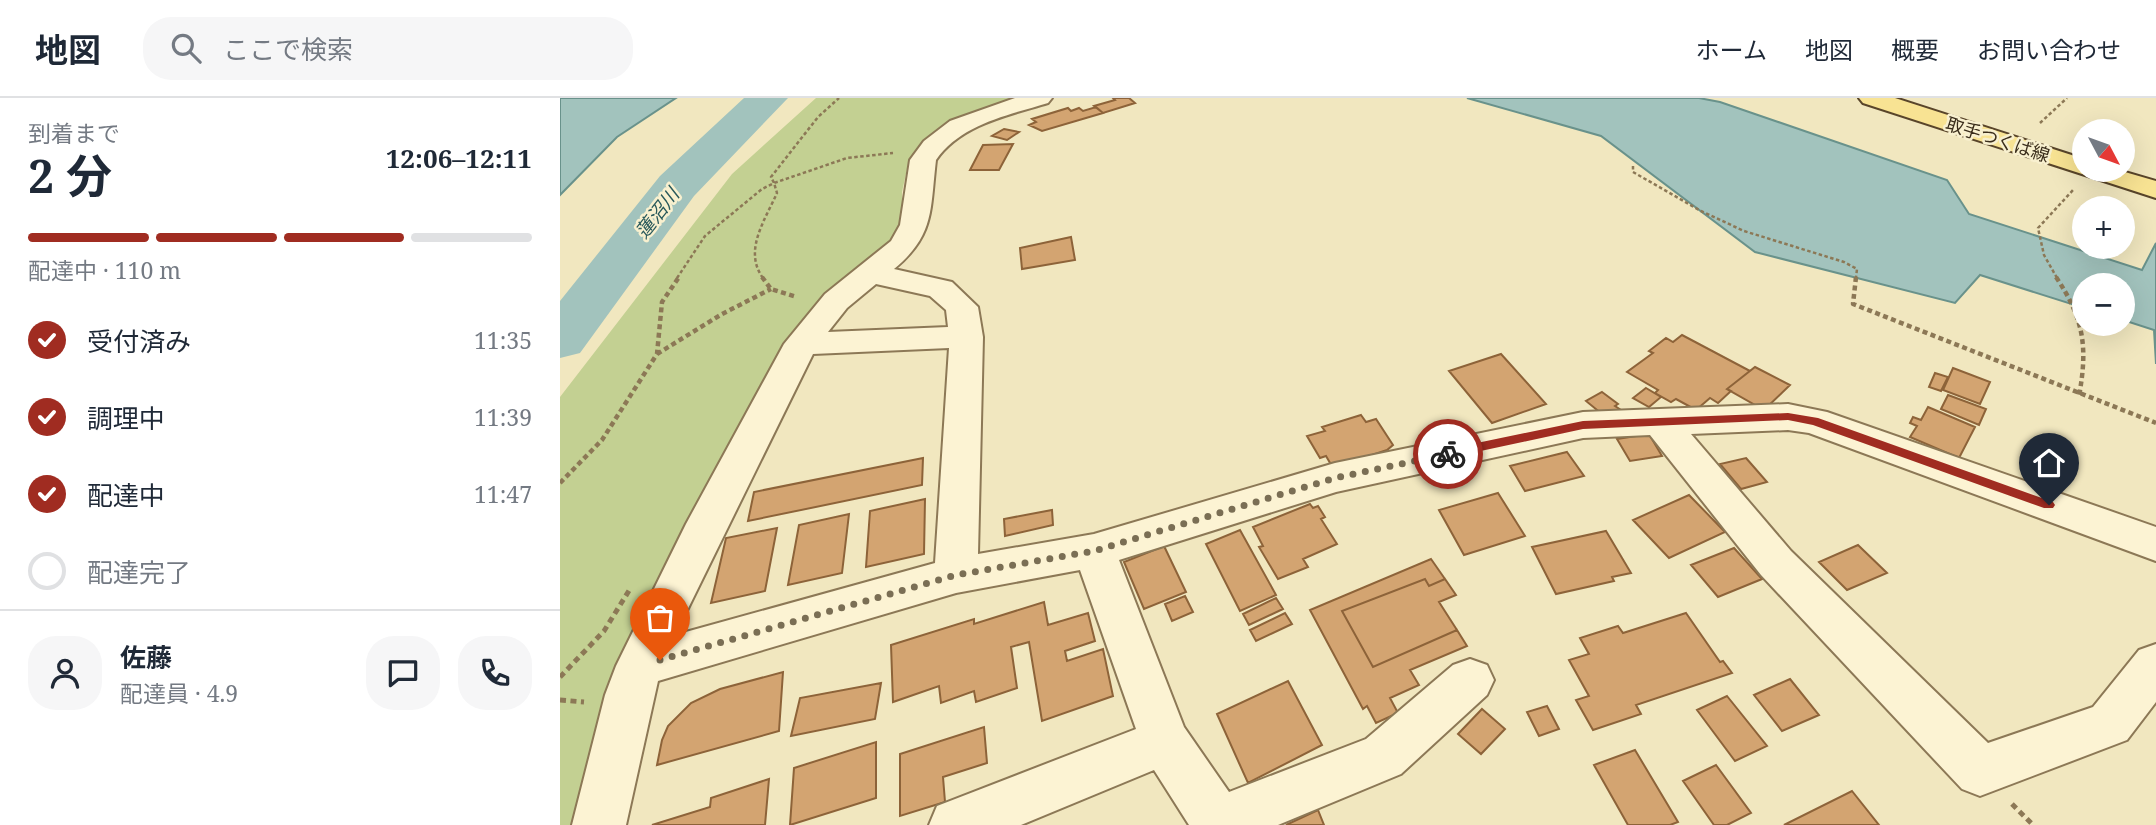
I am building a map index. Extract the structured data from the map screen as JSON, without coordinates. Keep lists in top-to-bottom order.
{
  "streets": {
    "main road": ["取手つくば線"]
  },
  "water": ["蓮沼川"],
  "north": "bottom right",
  "page": {
    "header": "地図",
    "search": "ここで検索",
    "nav": [
      "ホーム",
      "地図",
      "概要",
      "お問い合わせ"
    ],
    "heading": ["2 分", "到着まで", "12:06–12:11"],
    "panel": ["佐藤", "配達員 · 4.9"],
    "map_buttons": ["+", "−"],
    "bar": "配達中 · 110 m",
    "list": [
      ["受付済み", "11:35"],
      ["調理中", "11:39"],
      ["配達中", "11:47"],
      "配達完了"
    ]
  }
}
